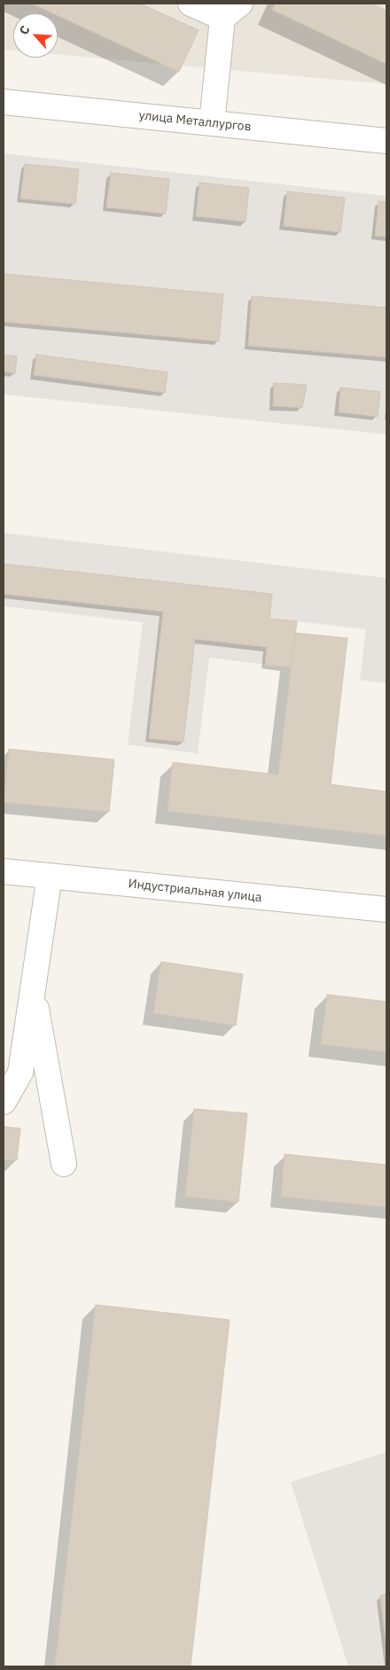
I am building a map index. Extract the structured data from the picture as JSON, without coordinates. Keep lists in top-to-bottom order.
{
  "streets": {
    "street": ["улица Металлургов", "Индустриальная улица"]
  },
  "north": "top left"
}
